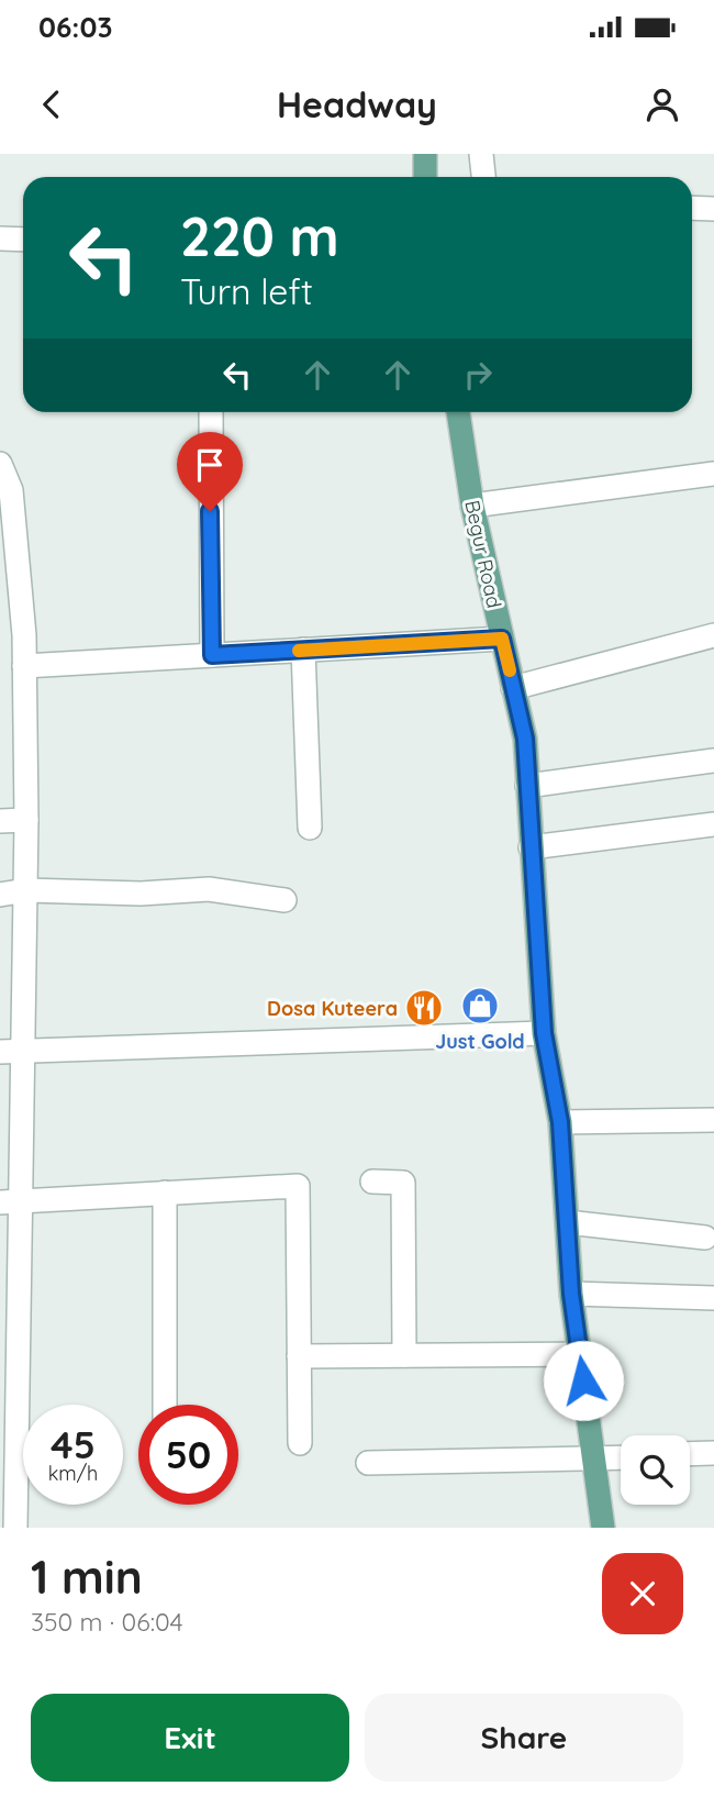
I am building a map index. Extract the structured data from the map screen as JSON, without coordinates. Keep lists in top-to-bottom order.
{
  "streets": {
    "main road": ["Begur Road"]
  },
  "places": {
    "shop": ["Just Gold"],
    "restaurant": ["Dosa Kuteera"]
  },
  "page": {
    "status": "06:03",
    "header": "Headway",
    "turn": ["220 m", "Turn left"],
    "speed": "45 km/h",
    "limit": "50",
    "heading": ["1 min", "350 m · 06:04"],
    "buttons": ["Exit", "Share"]
  }
}
